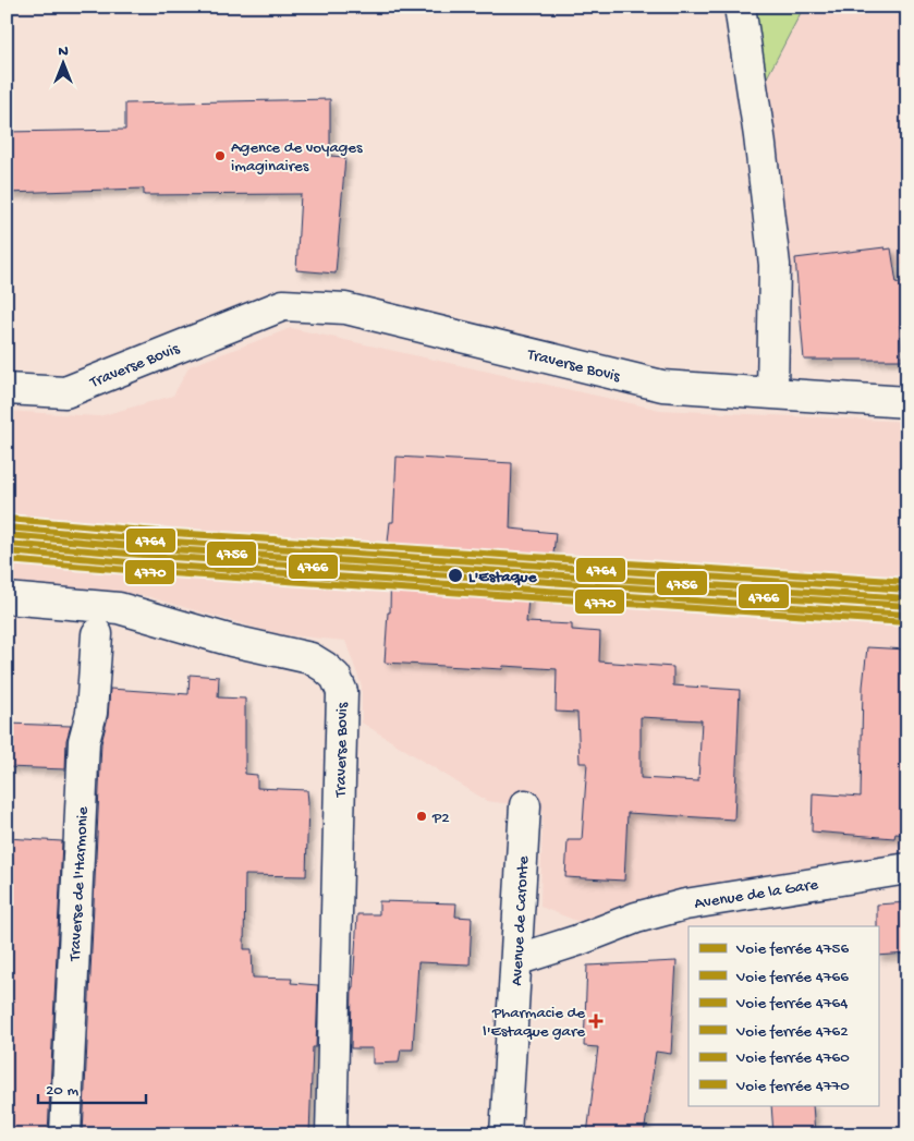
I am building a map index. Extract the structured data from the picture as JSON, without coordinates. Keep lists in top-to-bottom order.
{
  "streets": {
    "street": [
      "Traverse Bovis",
      "Traverse de l'Harmonie",
      "Avenue de la Gare",
      "Avenue de Caronte"
    ]
  },
  "crossings": [
    ["Avenue de la Gare", "Avenue de Caronte"]
  ],
  "places": {
    "other": ["Agence de voyages imaginaires", "L'Estaque", "P2"],
    "health": ["Pharmacie de l'Estaque gare"]
  },
  "lines": [
    "rail line 4760",
    "rail line 4764",
    "rail line 4756",
    "rail line 4766",
    "rail line 4762",
    "rail line 4770"
  ],
  "legend": [
    "Voie ferrée 4756",
    "Voie ferrée 4766",
    "Voie ferrée 4764",
    "Voie ferrée 4762",
    "Voie ferrée 4760",
    "Voie ferrée 4770"
  ],
  "scale_bar": "20 m",
  "north": "top"
}
